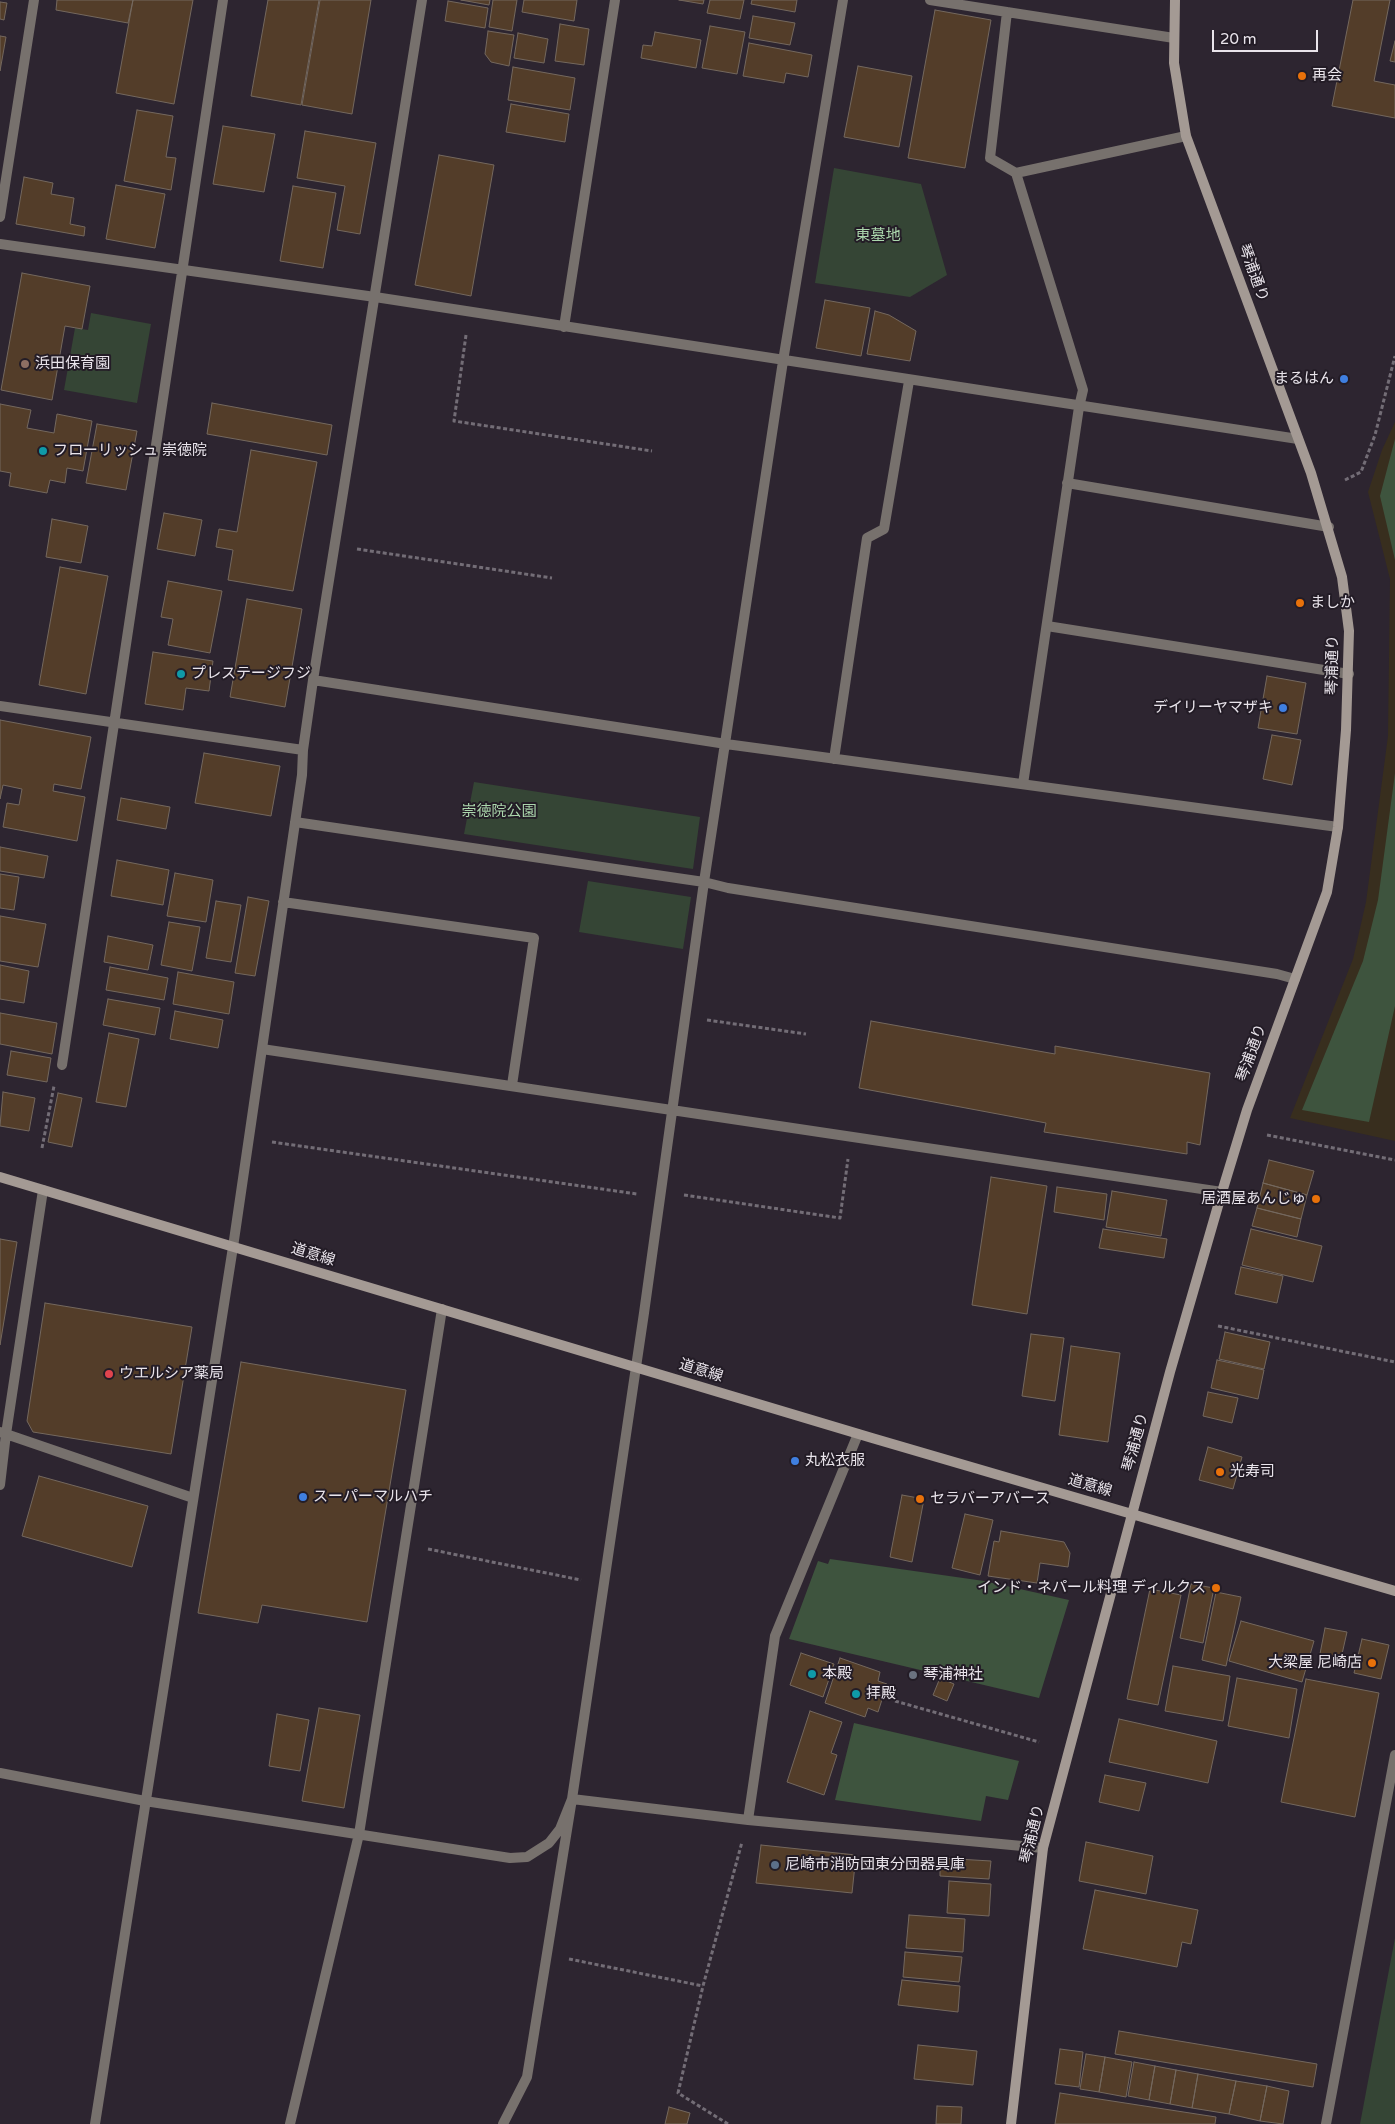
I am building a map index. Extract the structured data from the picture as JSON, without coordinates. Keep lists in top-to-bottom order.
{
  "streets": {
    "street": ["琴浦通り", "道意線"]
  },
  "crossings": [
    ["琴浦通り", "道意線"]
  ],
  "parks": ["東墓地", "崇徳院公園"],
  "places": [
    "再会",
    "浜田保育園",
    "まるはん",
    "フローリッシュ 崇徳院",
    "ましか",
    "プレステージフジ",
    "デイリーヤマザキ",
    "居酒屋あんじゅ",
    "ウエルシア薬局",
    "丸松衣服",
    "光寿司",
    "スーパーマルハチ",
    "セラバーアバース",
    "インド・ネパール料理 ディルクス",
    "大梁屋 尼崎店",
    "本殿",
    "琴浦神社",
    "拝殿",
    "尼崎市消防団東分団器具庫"
  ],
  "scale_bar": "20 m"
}
